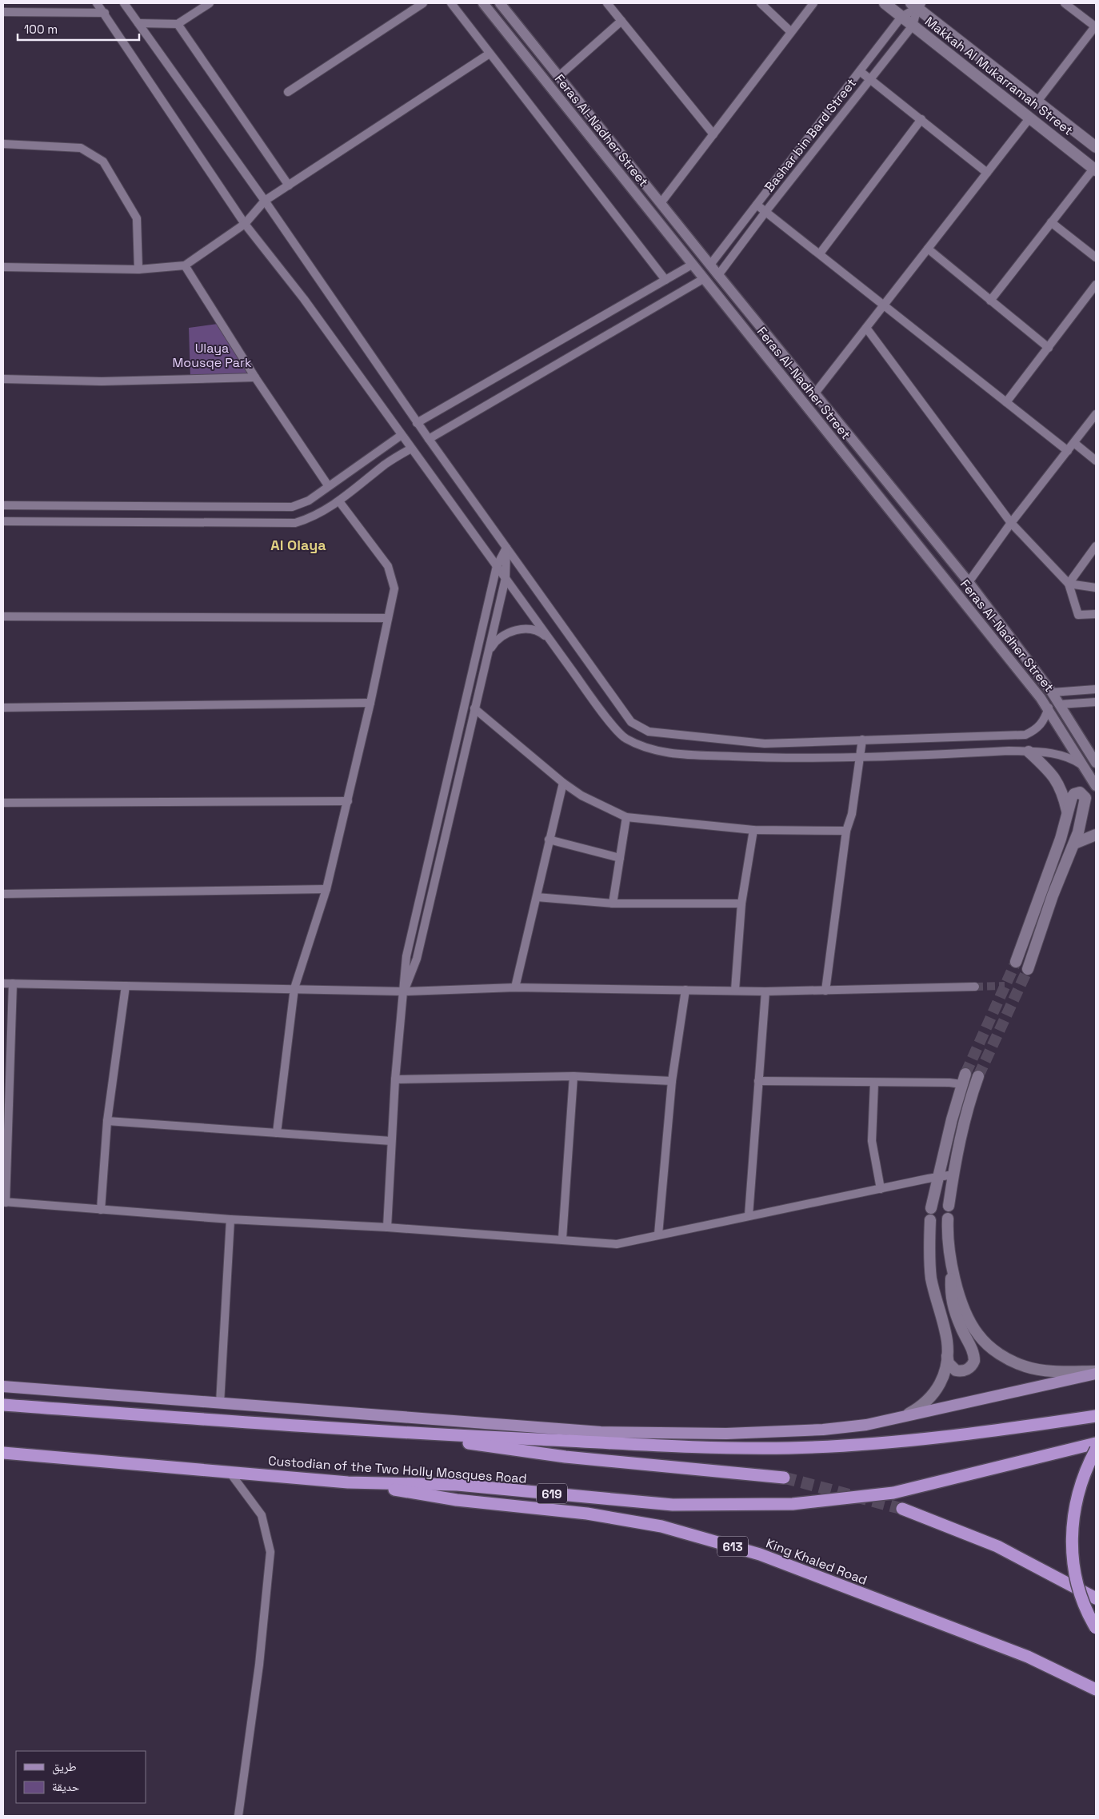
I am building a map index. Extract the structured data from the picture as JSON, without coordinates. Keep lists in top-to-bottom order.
{
  "streets": {
    "highway": [
      "Custodian of the Two Holly Mosques Road",
      "619",
      "613",
      "King Khaled Road"
    ],
    "main road": ["Makkah Al Mukarramah Street"],
    "street": ["Feras Al-Nadher Street", "Bashar bin Bard Street"]
  },
  "crossings": [
    ["Makkah Al Mukarramah Street", "Bashar bin Bard Street"],
    ["Feras Al-Nadher Street", "Bashar bin Bard Street"],
    ["Custodian of the Two Holly Mosques Road", "King Khaled Road"]
  ],
  "districts": ["Al Olaya"],
  "parks": ["Ulaya Mousqe Park"],
  "legend": ["طريق", "حديقة"],
  "scale_bar": "100 m"
}
